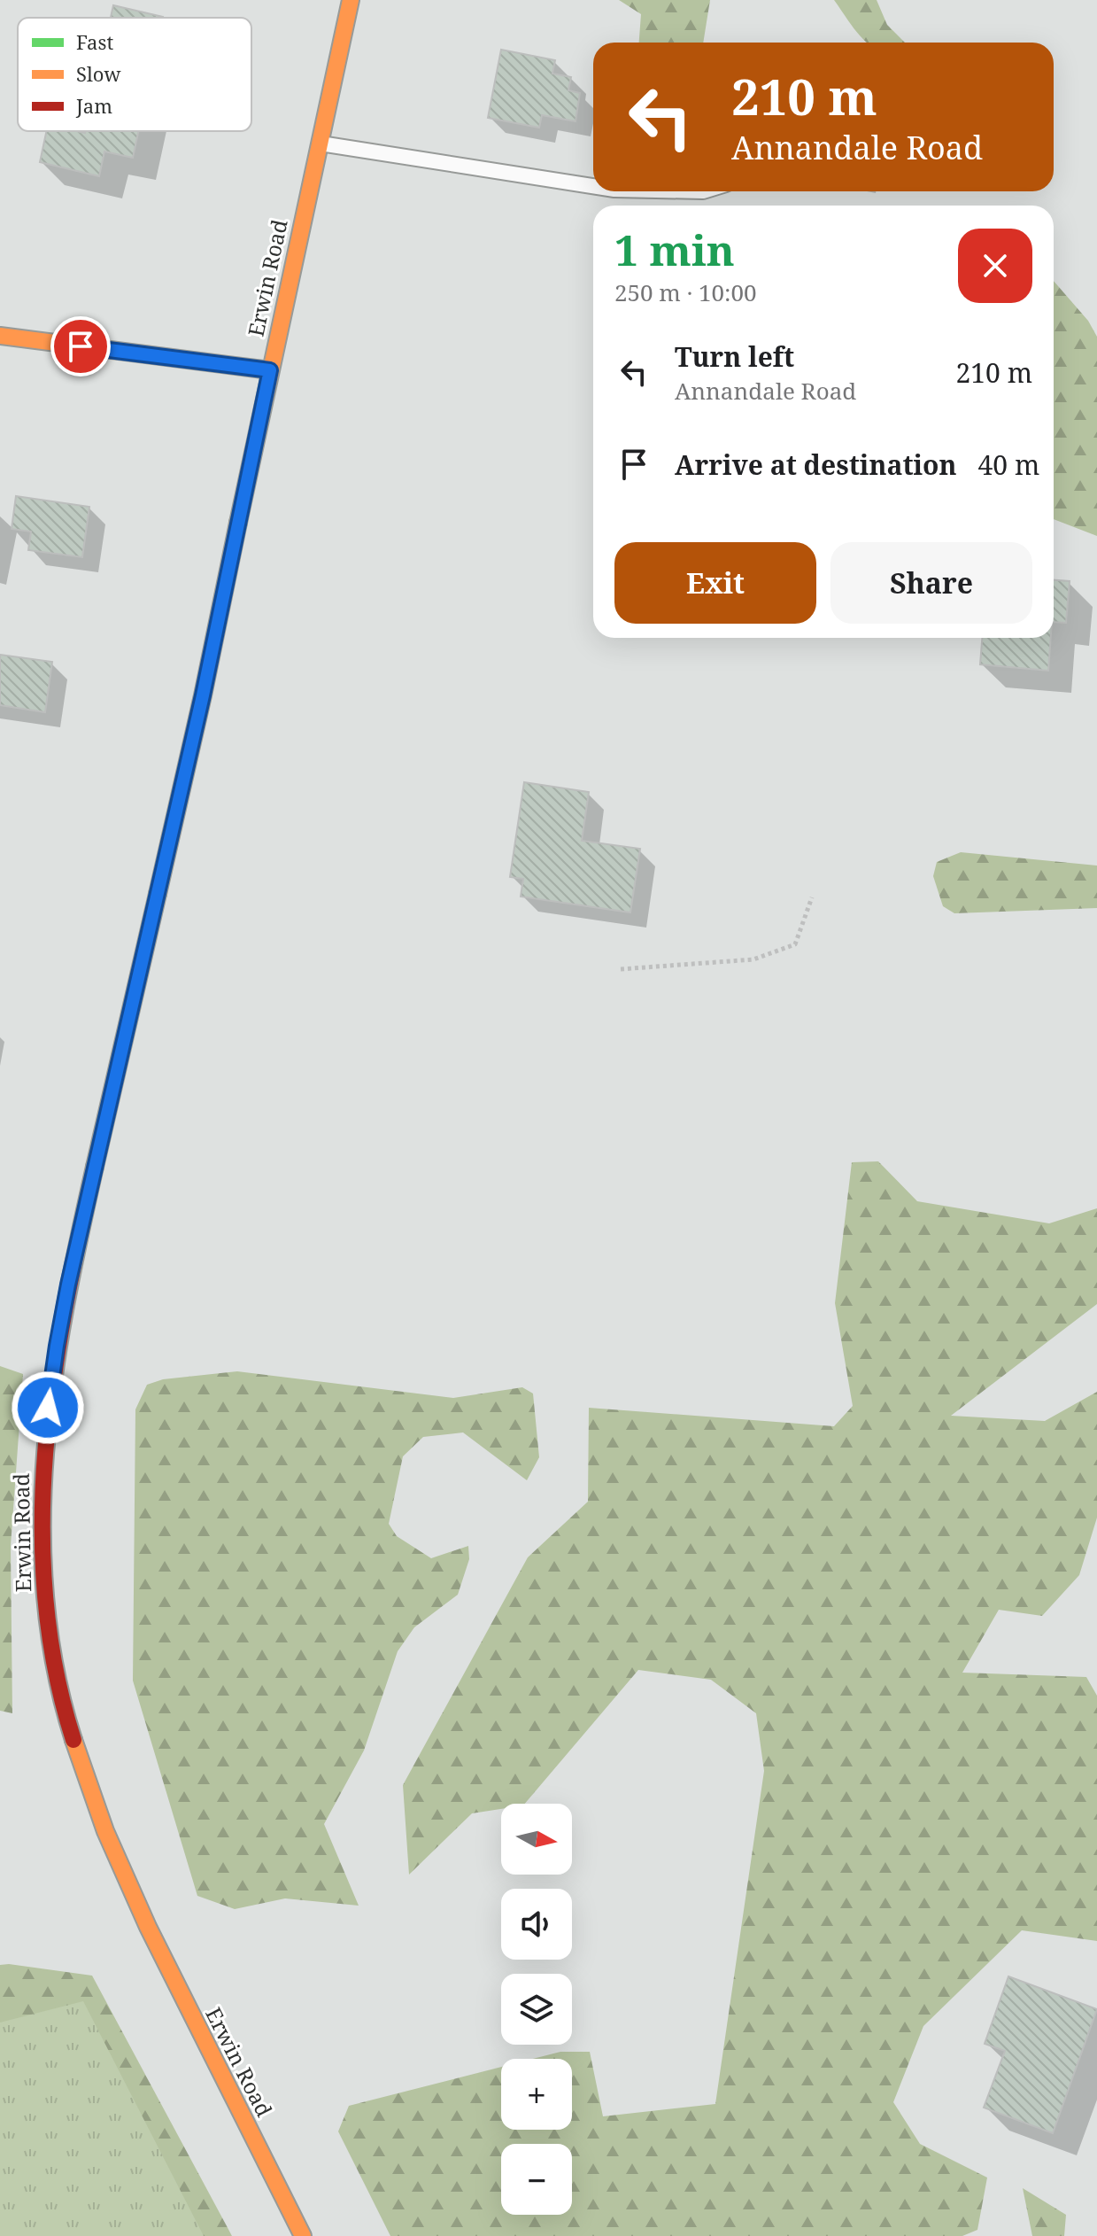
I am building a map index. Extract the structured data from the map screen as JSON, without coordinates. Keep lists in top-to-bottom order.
{
  "streets": {
    "main road": ["Erwin Road"]
  },
  "legend": ["Fast", "Slow", "Jam"],
  "north": "right",
  "page": {
    "turn": ["210 m", "Annandale Road"],
    "heading": ["1 min", "250 m · 10:00"],
    "list": [
      {
        "name": "Turn left",
        "note": "Annandale Road",
        "value": "210 m"
      },
      {
        "name": "Arrive at destination",
        "value": "40 m"
      }
    ],
    "buttons": ["Exit", "Share"],
    "map_buttons": ["+", "−"]
  }
}
